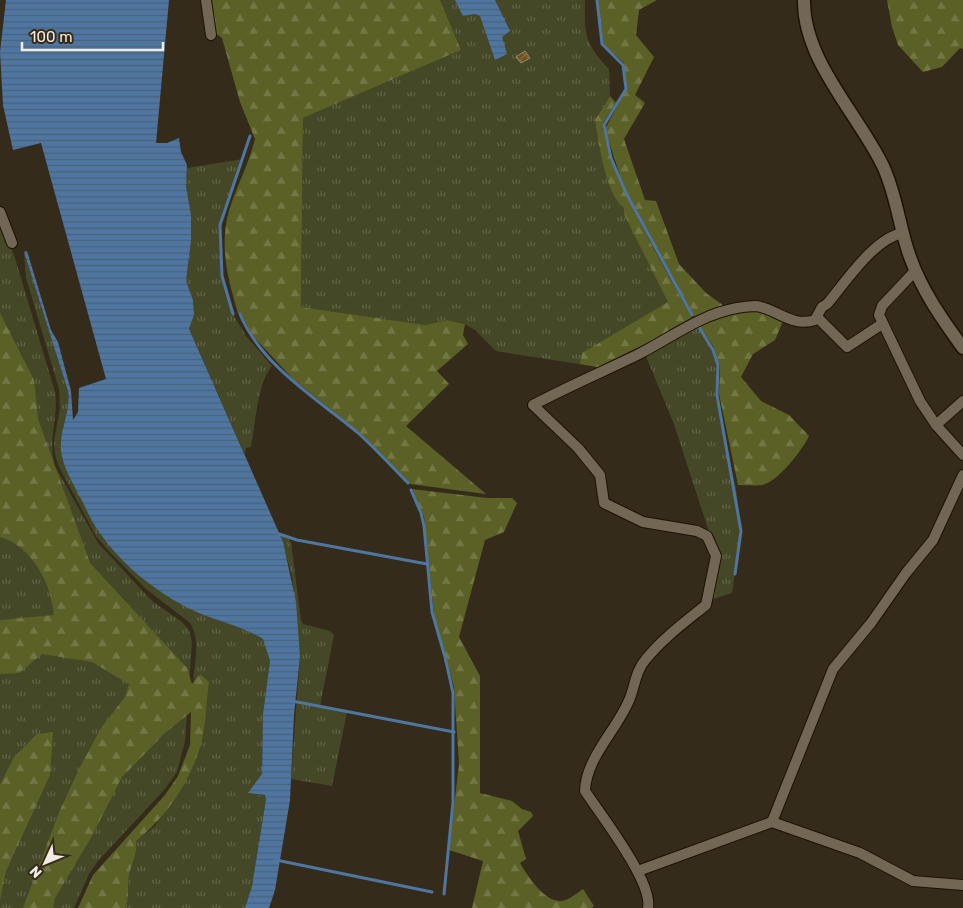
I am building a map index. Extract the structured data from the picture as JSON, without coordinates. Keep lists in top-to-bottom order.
{
  "scale_bar": "100 m",
  "north": "bottom left"
}
